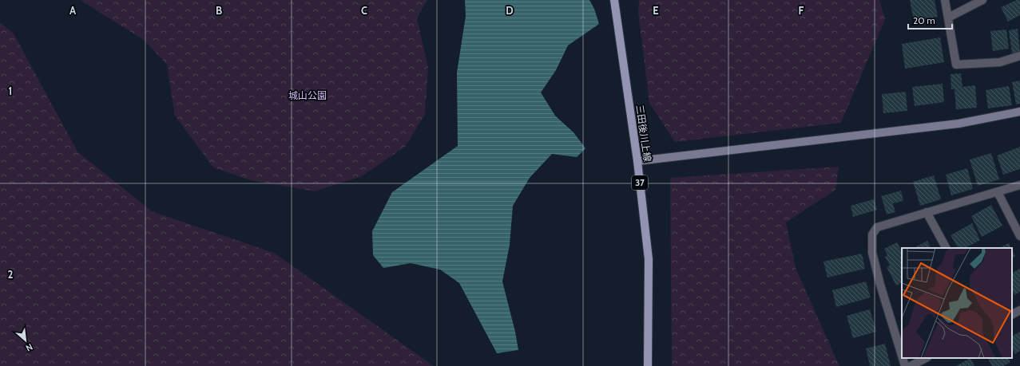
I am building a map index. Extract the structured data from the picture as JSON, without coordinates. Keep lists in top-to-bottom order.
{
  "streets": {
    "main road": ["三田後川上線", "37"]
  },
  "parks": ["城山公園"],
  "scale_bar": "20 m",
  "north": "bottom right",
  "grid": {
    "columns": [
      "A",
      "B",
      "C",
      "D",
      "E",
      "F"
    ],
    "rows": ["1", "2"]
  }
}
